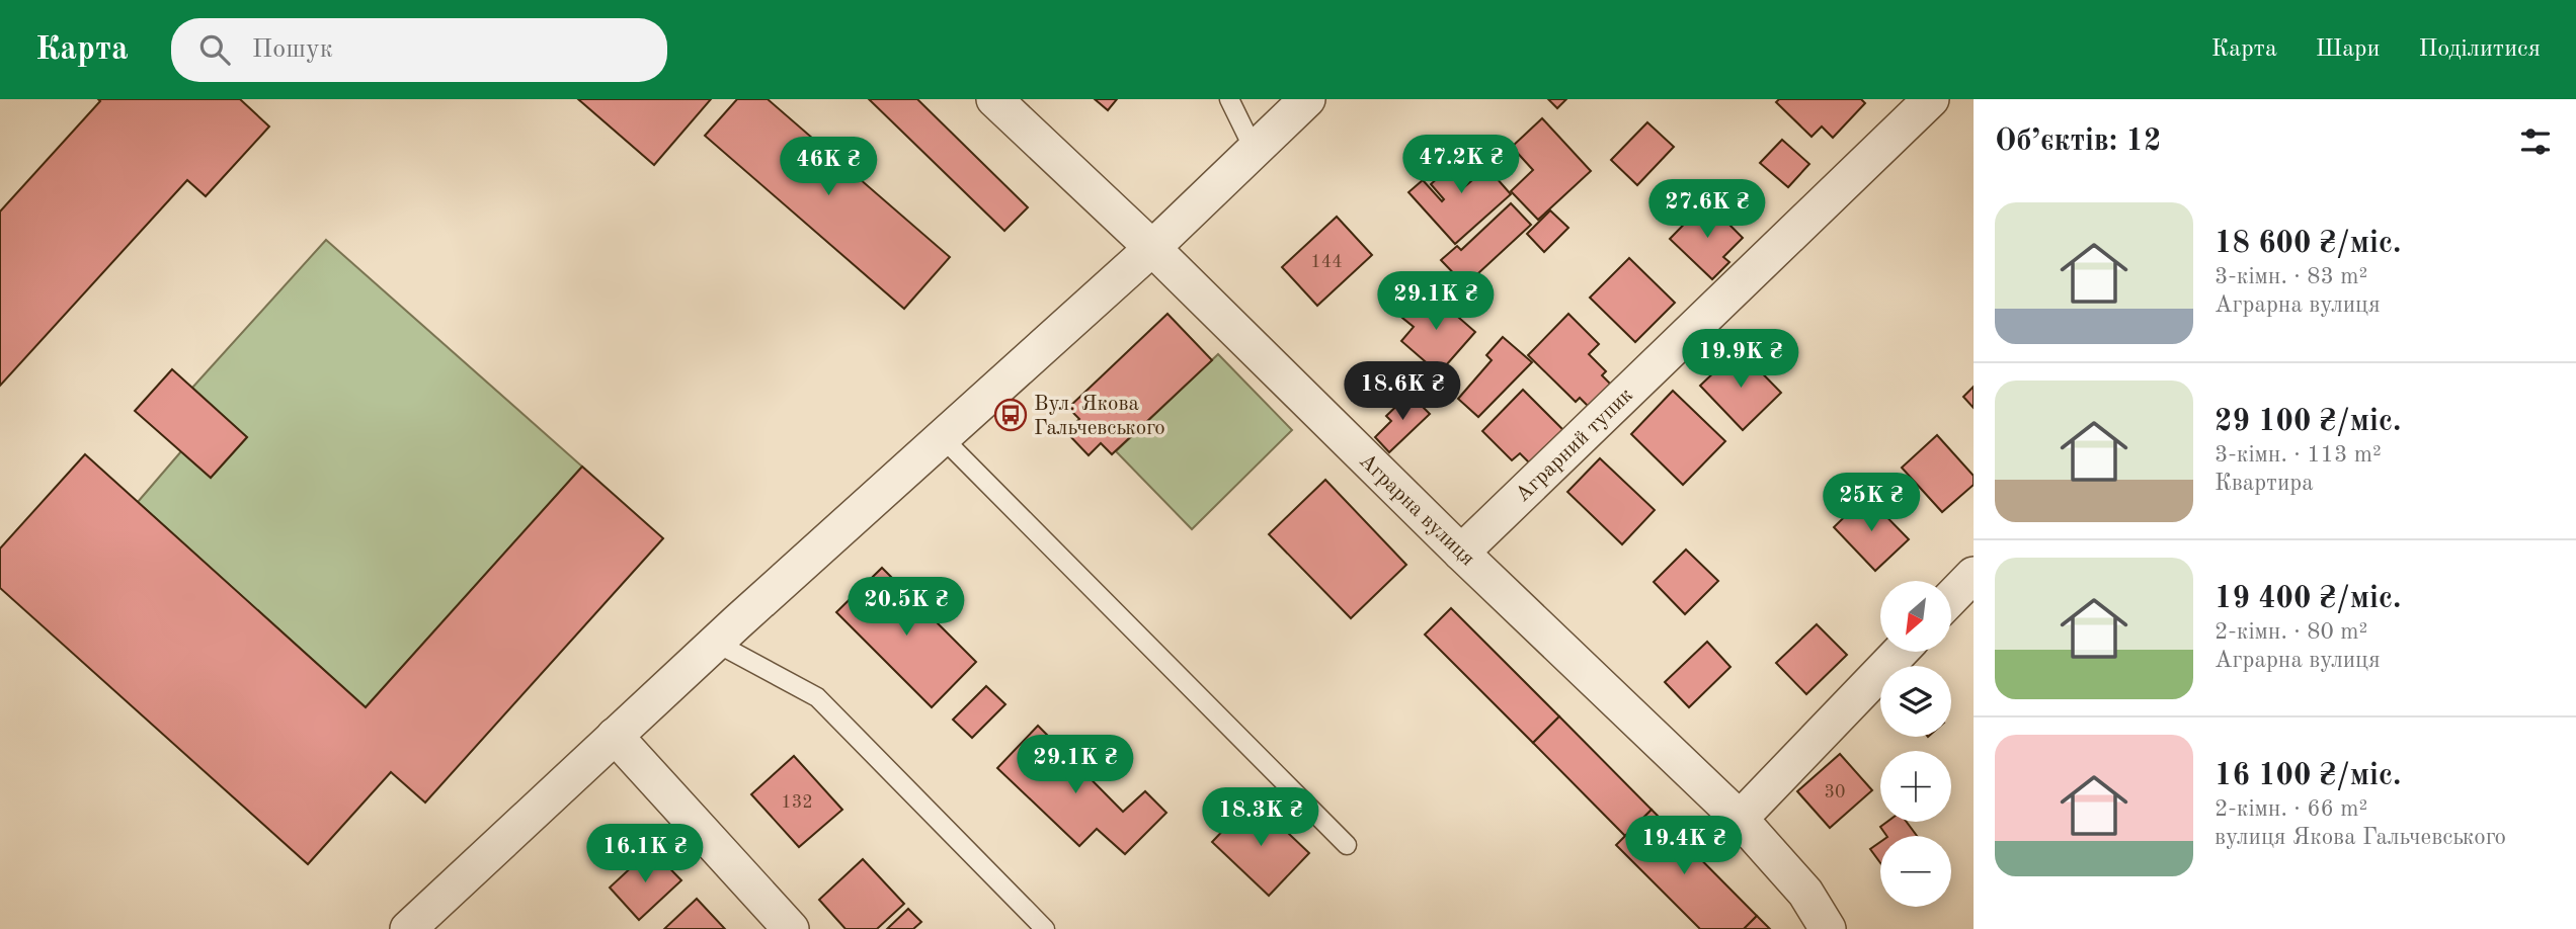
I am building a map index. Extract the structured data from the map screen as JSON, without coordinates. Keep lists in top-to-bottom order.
{
  "streets": {
    "street": ["Аграрний тупик", "Аграрна вулиця"]
  },
  "crossings": [
    ["Аграрний тупик", "Аграрна вулиця"]
  ],
  "places": {
    "bus stop": ["Вул. Якова Гальчевського"]
  },
  "house_numbers": ["144", "30", "132"],
  "north": "bottom left",
  "page": {
    "header": "Карта",
    "search": "Пошук",
    "nav": ["Карта", "Шари", "Поділитися"],
    "heading": "Об’єктів: 12",
    "price": [
      "47.2K ₴",
      "46K ₴",
      "27.6K ₴",
      "29.1K ₴",
      "19.9K ₴",
      "18.6K ₴",
      "25K ₴",
      "20.5K ₴",
      "29.1K ₴",
      "18.3K ₴",
      "19.4K ₴",
      "16.1K ₴"
    ],
    "list": [
      {
        "name": "18 600 ₴/міс.",
        "note": "3-кімн. · 83 m² · Аграрна вулиця"
      },
      {
        "name": "29 100 ₴/міс.",
        "note": "3-кімн. · 113 m² · Квартира"
      },
      {
        "name": "19 400 ₴/міс.",
        "note": "2-кімн. · 80 m² · Аграрна вулиця"
      },
      {
        "name": "16 100 ₴/міс.",
        "note": "2-кімн. · 66 m² · вулиця Якова Гальчевського"
      }
    ],
    "map_buttons": ["+", "−"]
  }
}
